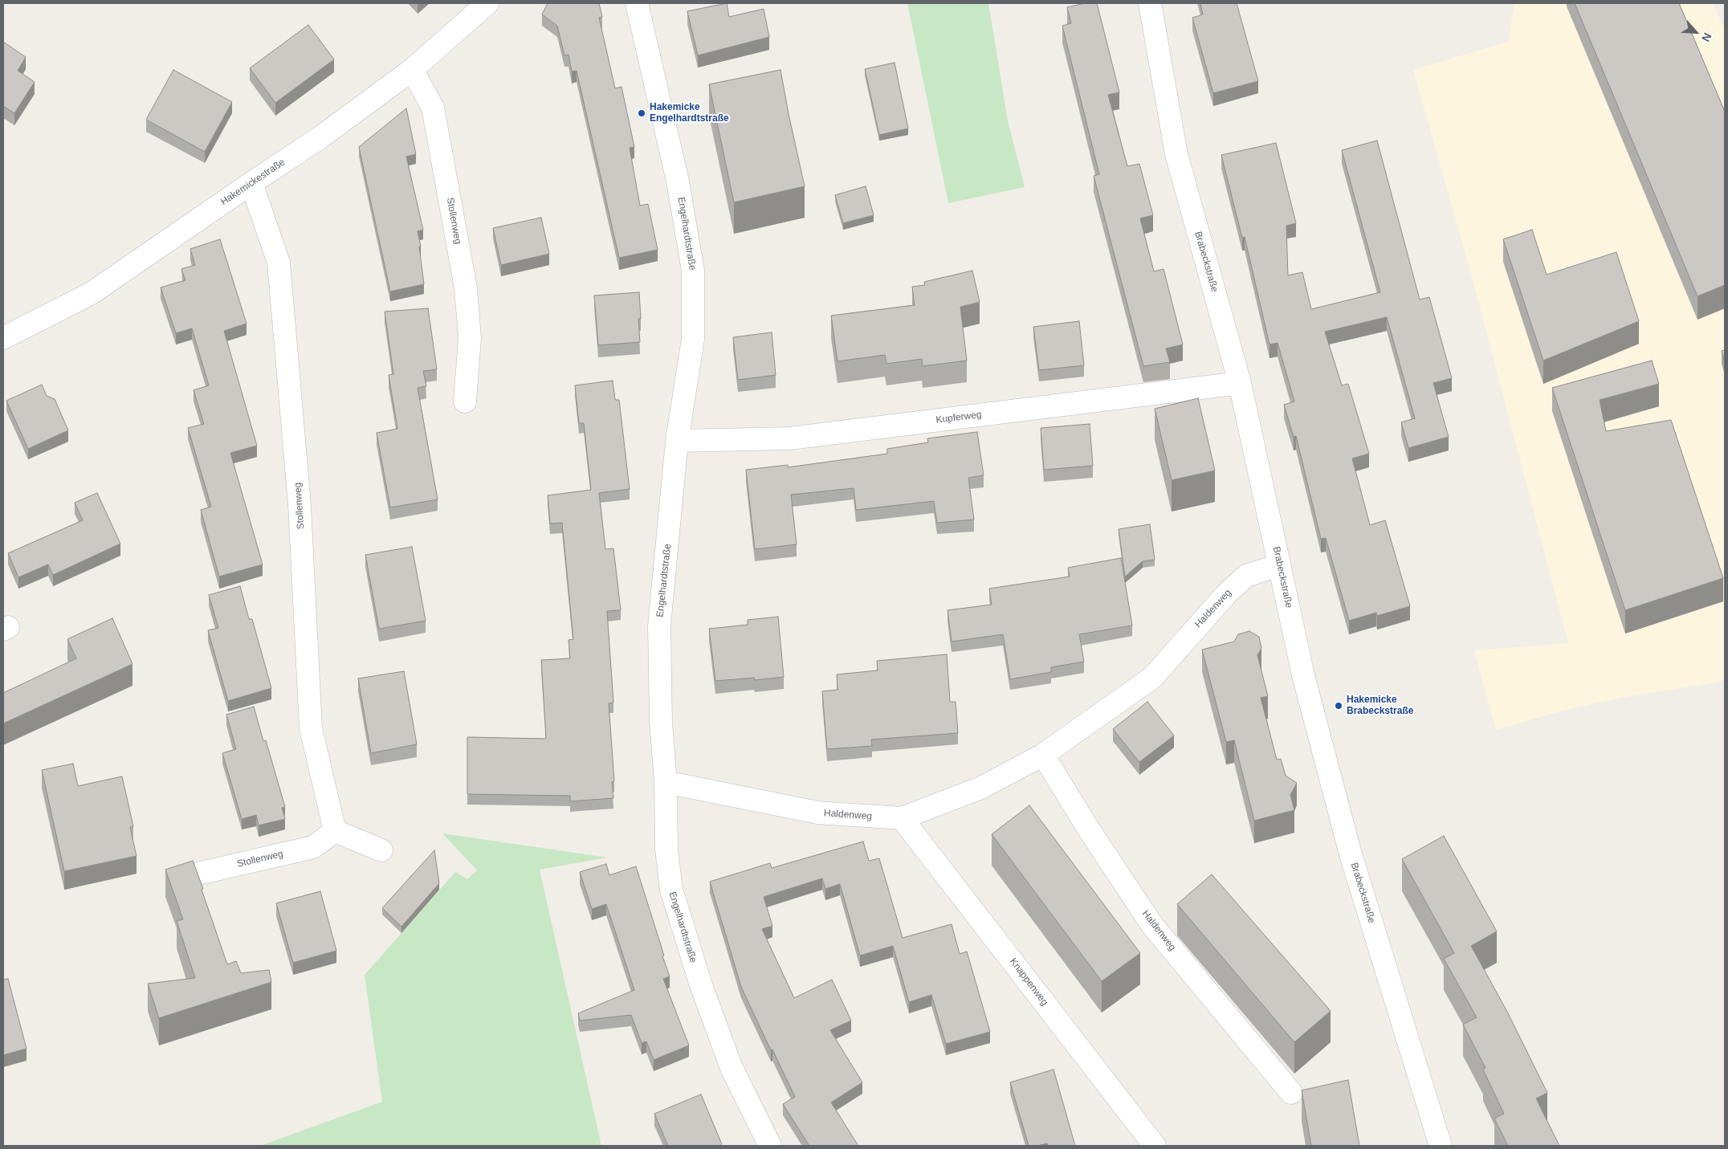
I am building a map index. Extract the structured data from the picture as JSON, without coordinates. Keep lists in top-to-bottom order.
{
  "streets": {
    "street": [
      "Hakemickestraße",
      "Stollenweg",
      "Engelhardtstraße",
      "Brabeckstraße",
      "Kupferweg",
      "Haldenweg",
      "Knappenweg"
    ]
  },
  "crossings": [
    ["Hakemickestraße", "Stollenweg"],
    ["Engelhardtstraße", "Kupferweg"],
    ["Engelhardtstraße", "Haldenweg"],
    ["Brabeckstraße", "Kupferweg"],
    ["Brabeckstraße", "Haldenweg"],
    ["Haldenweg", "Knappenweg"]
  ],
  "places": ["Hakemicke Engelhardtstraße", "Hakemicke Brabeckstraße"],
  "north": "bottom right"
}
